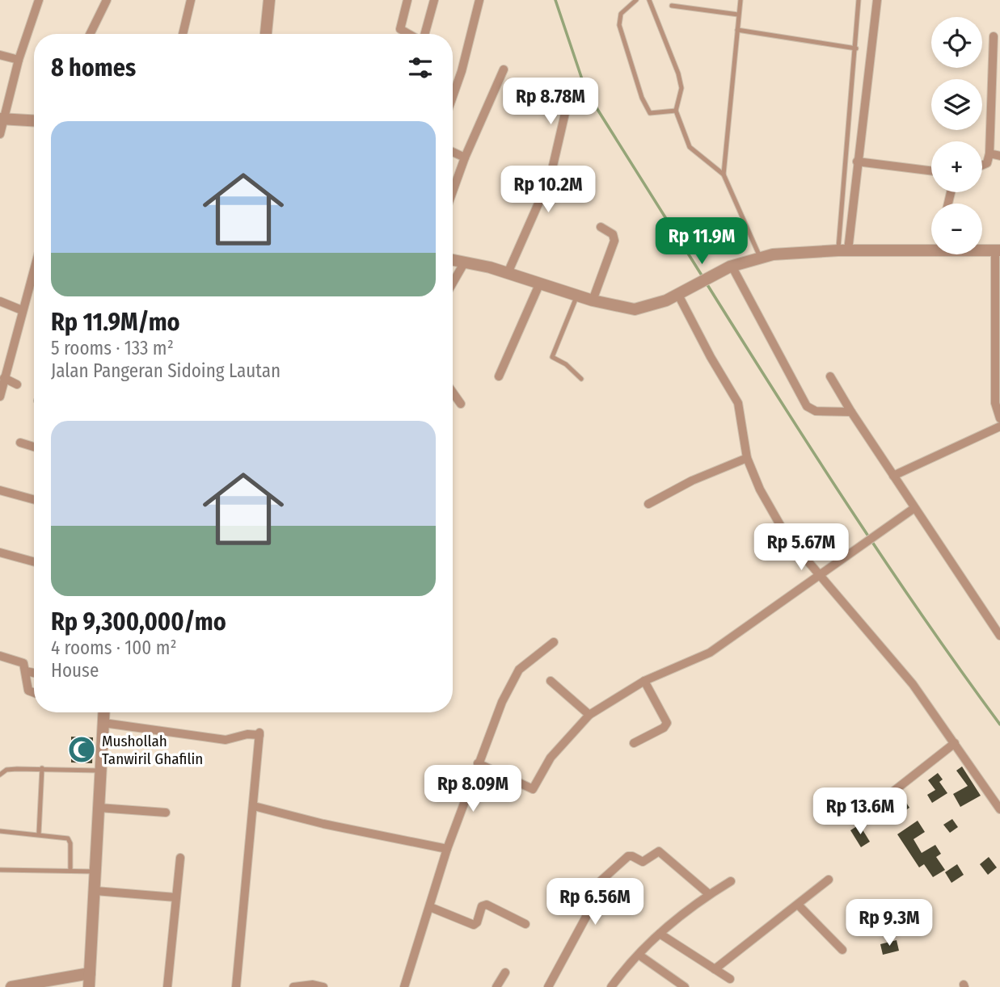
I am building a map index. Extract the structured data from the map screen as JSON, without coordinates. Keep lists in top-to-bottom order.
{
  "places": {
    "mosque": ["Mushollah Tanwiril Ghafilin"]
  },
  "page": {
    "map_buttons": ["+", "−"],
    "heading": "8 homes",
    "price": [
      "Rp 8.78M",
      "Rp 10.2M",
      "Rp 11.9M",
      "Rp 5.67M",
      "Rp 8.09M",
      "Rp 13.6M",
      "Rp 6.56M",
      "Rp 9.3M"
    ],
    "list": [
      {
        "name": "Rp 11.9M/mo",
        "note": "5 rooms · 133 m² · Jalan Pangeran Sidoing Lautan"
      },
      {
        "name": "Rp 9,300,000/mo",
        "note": "4 rooms · 100 m² · House"
      }
    ]
  }
}
